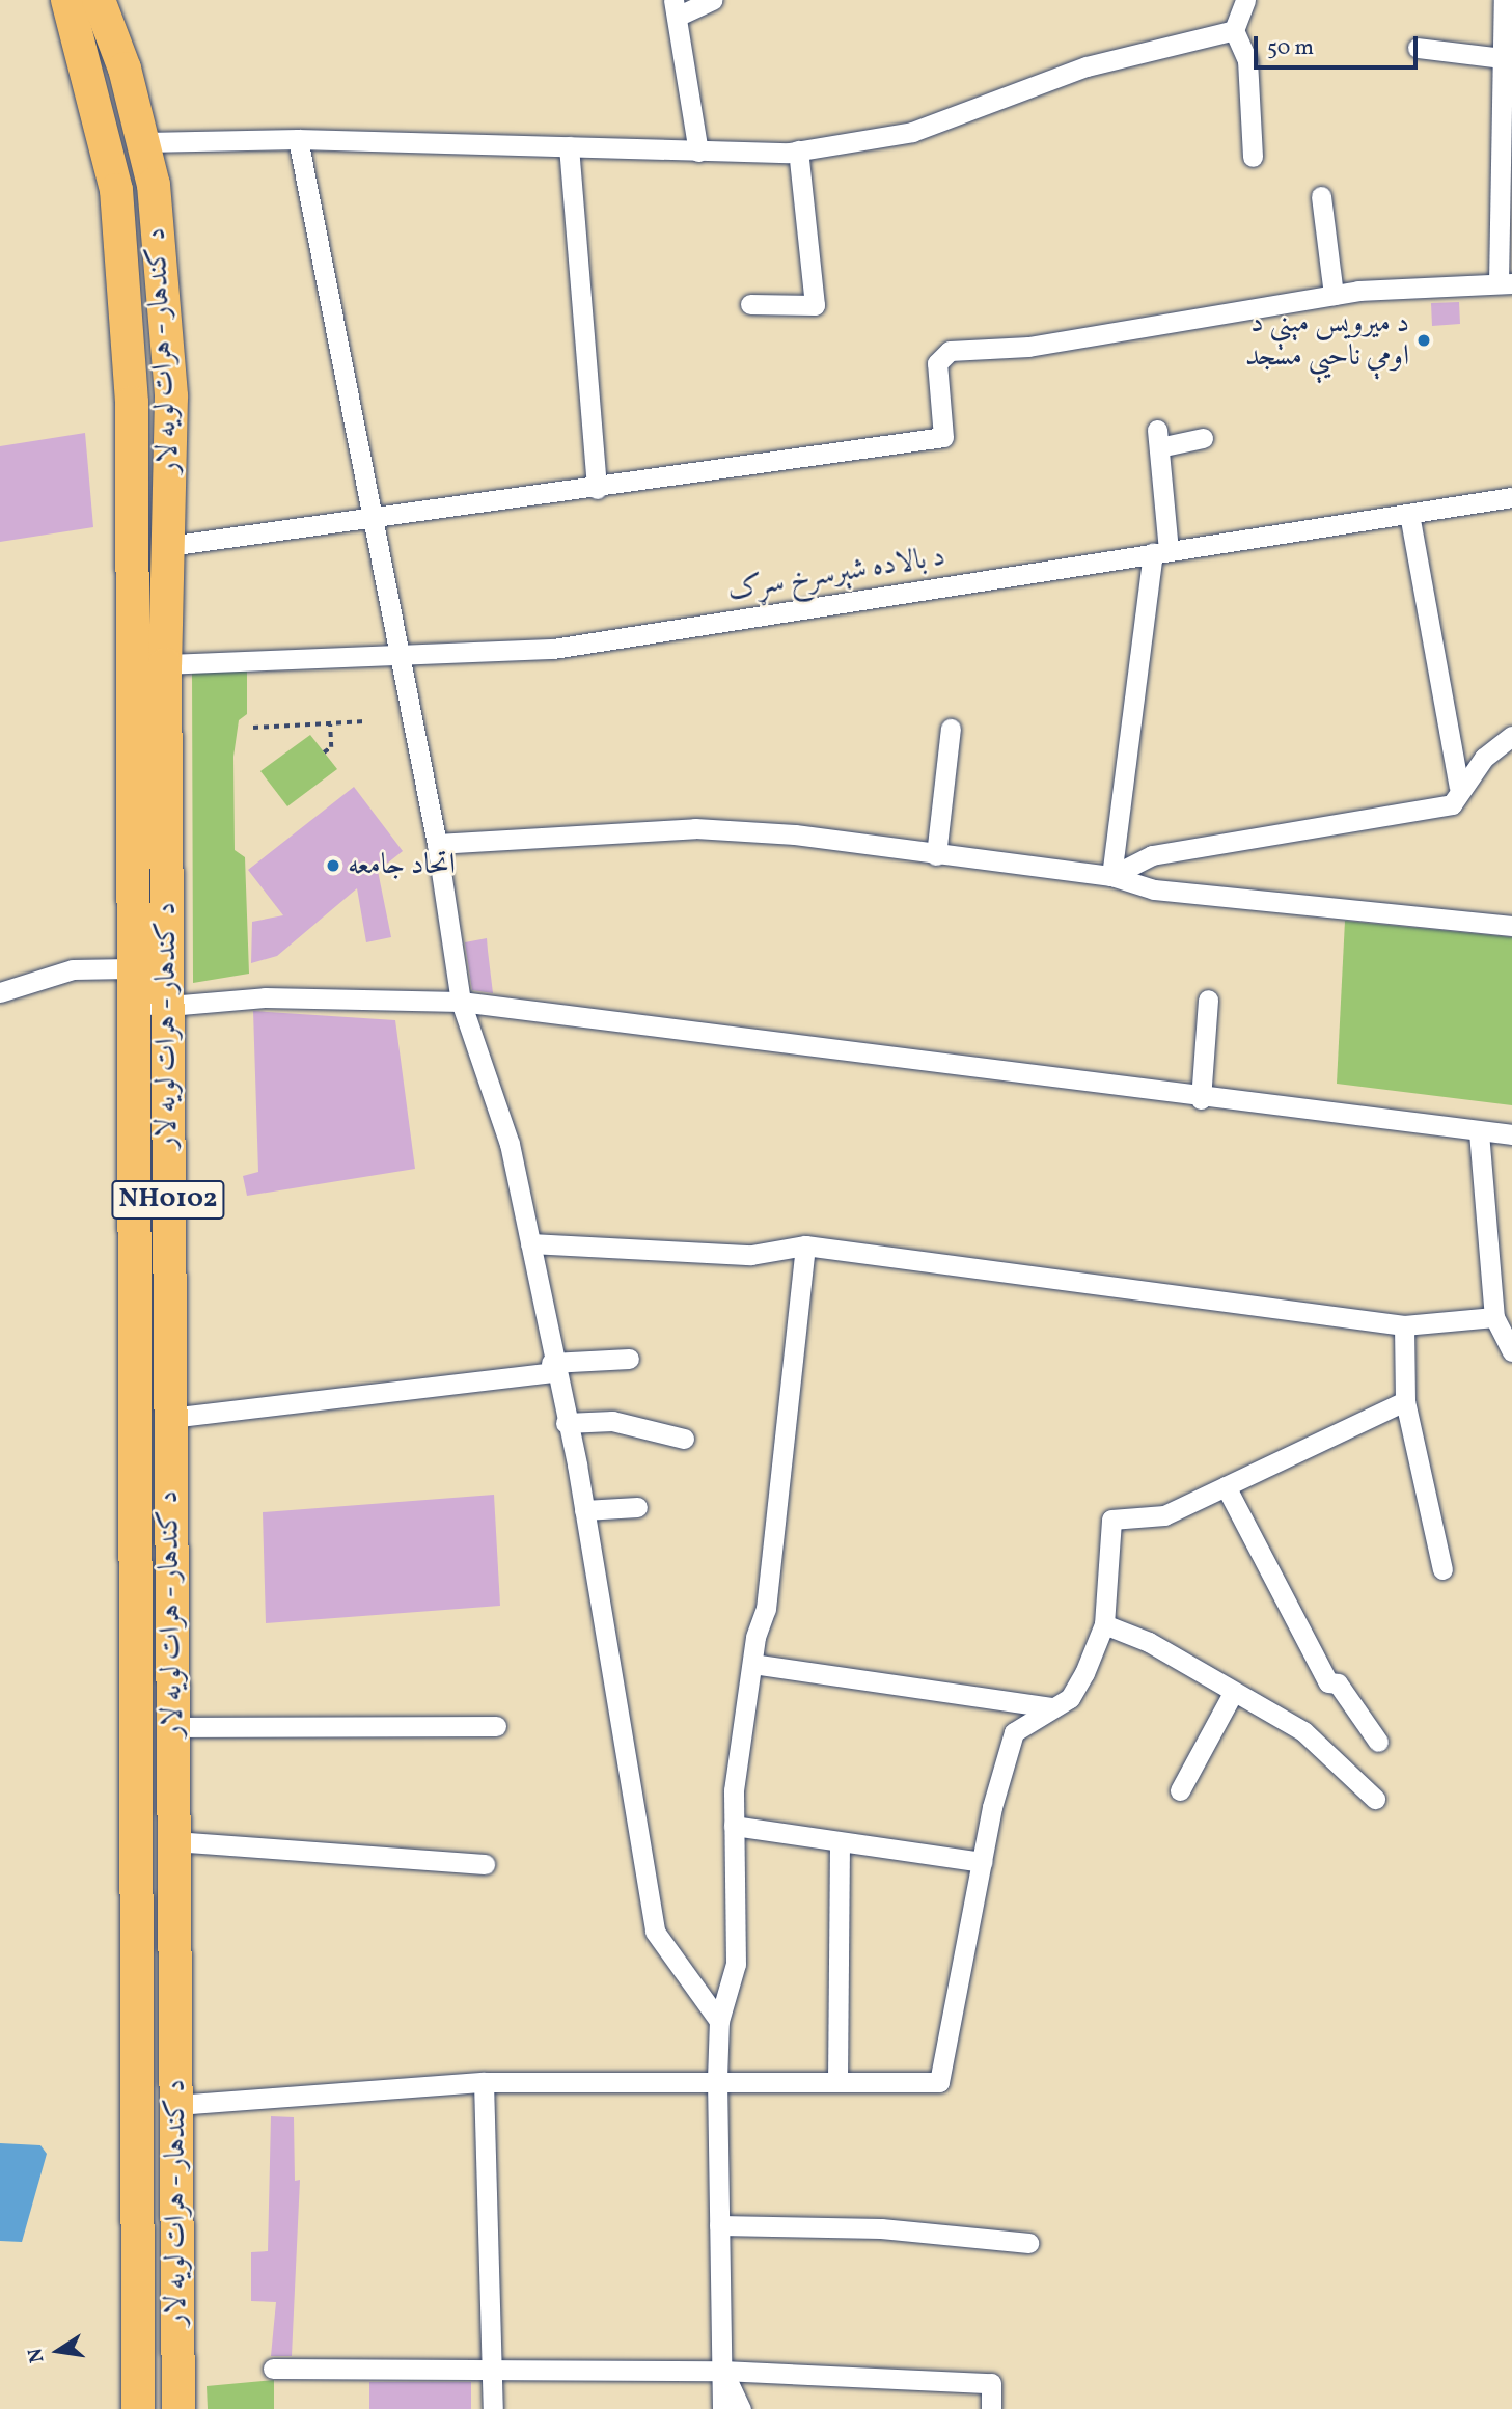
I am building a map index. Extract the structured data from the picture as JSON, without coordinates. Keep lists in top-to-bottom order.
{
  "streets": {
    "highway": ["د کندهار - هرات لويه لار", "NH0102"],
    "street": ["د بالاده شېرسرخ سړک"]
  },
  "crossings": [
    ["د کندهار - هرات لويه لار", "د بالاده شېرسرخ سړک"]
  ],
  "places": ["د ميرویس مېنې د اومې ناحيې مسجد", "اتحاد جامعه"],
  "scale_bar": "50 m",
  "north": "left"
}
